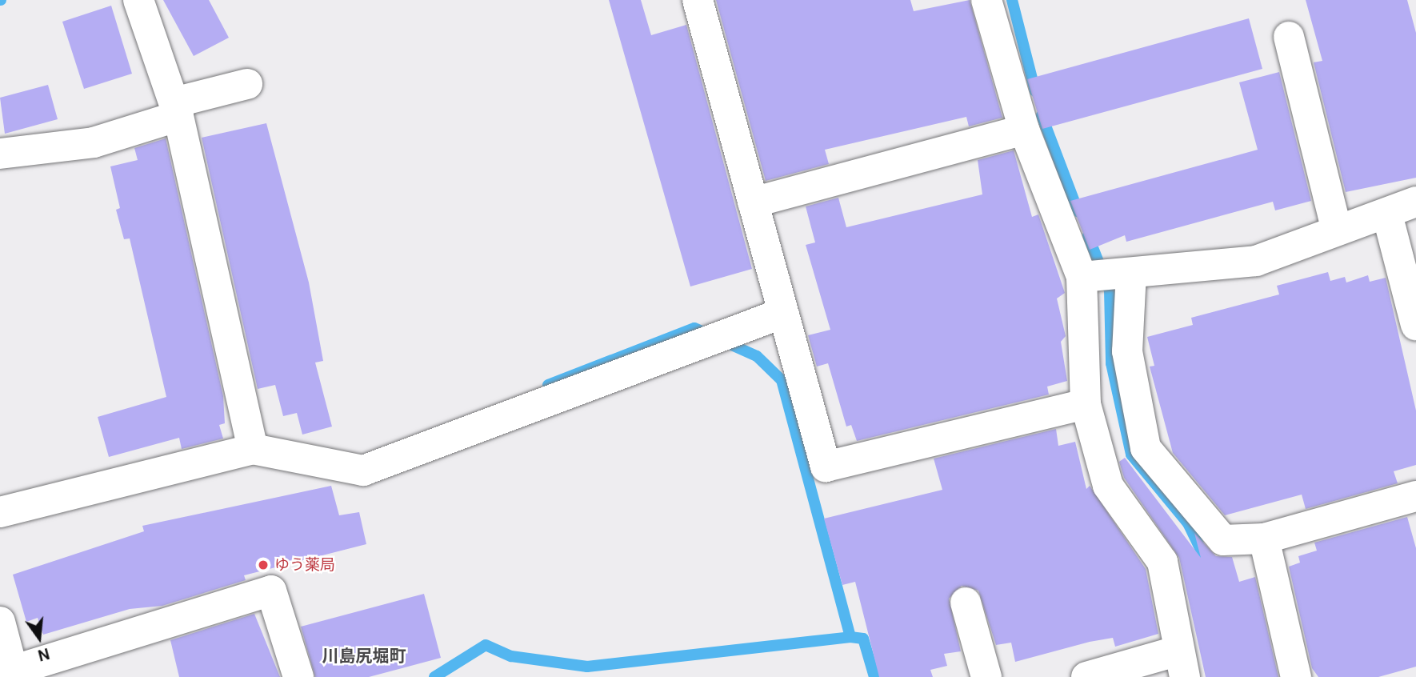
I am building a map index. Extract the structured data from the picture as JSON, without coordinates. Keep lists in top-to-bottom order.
{
  "districts": ["川島尻堀町"],
  "places": ["ゆう薬局"],
  "north": "bottom"
}
